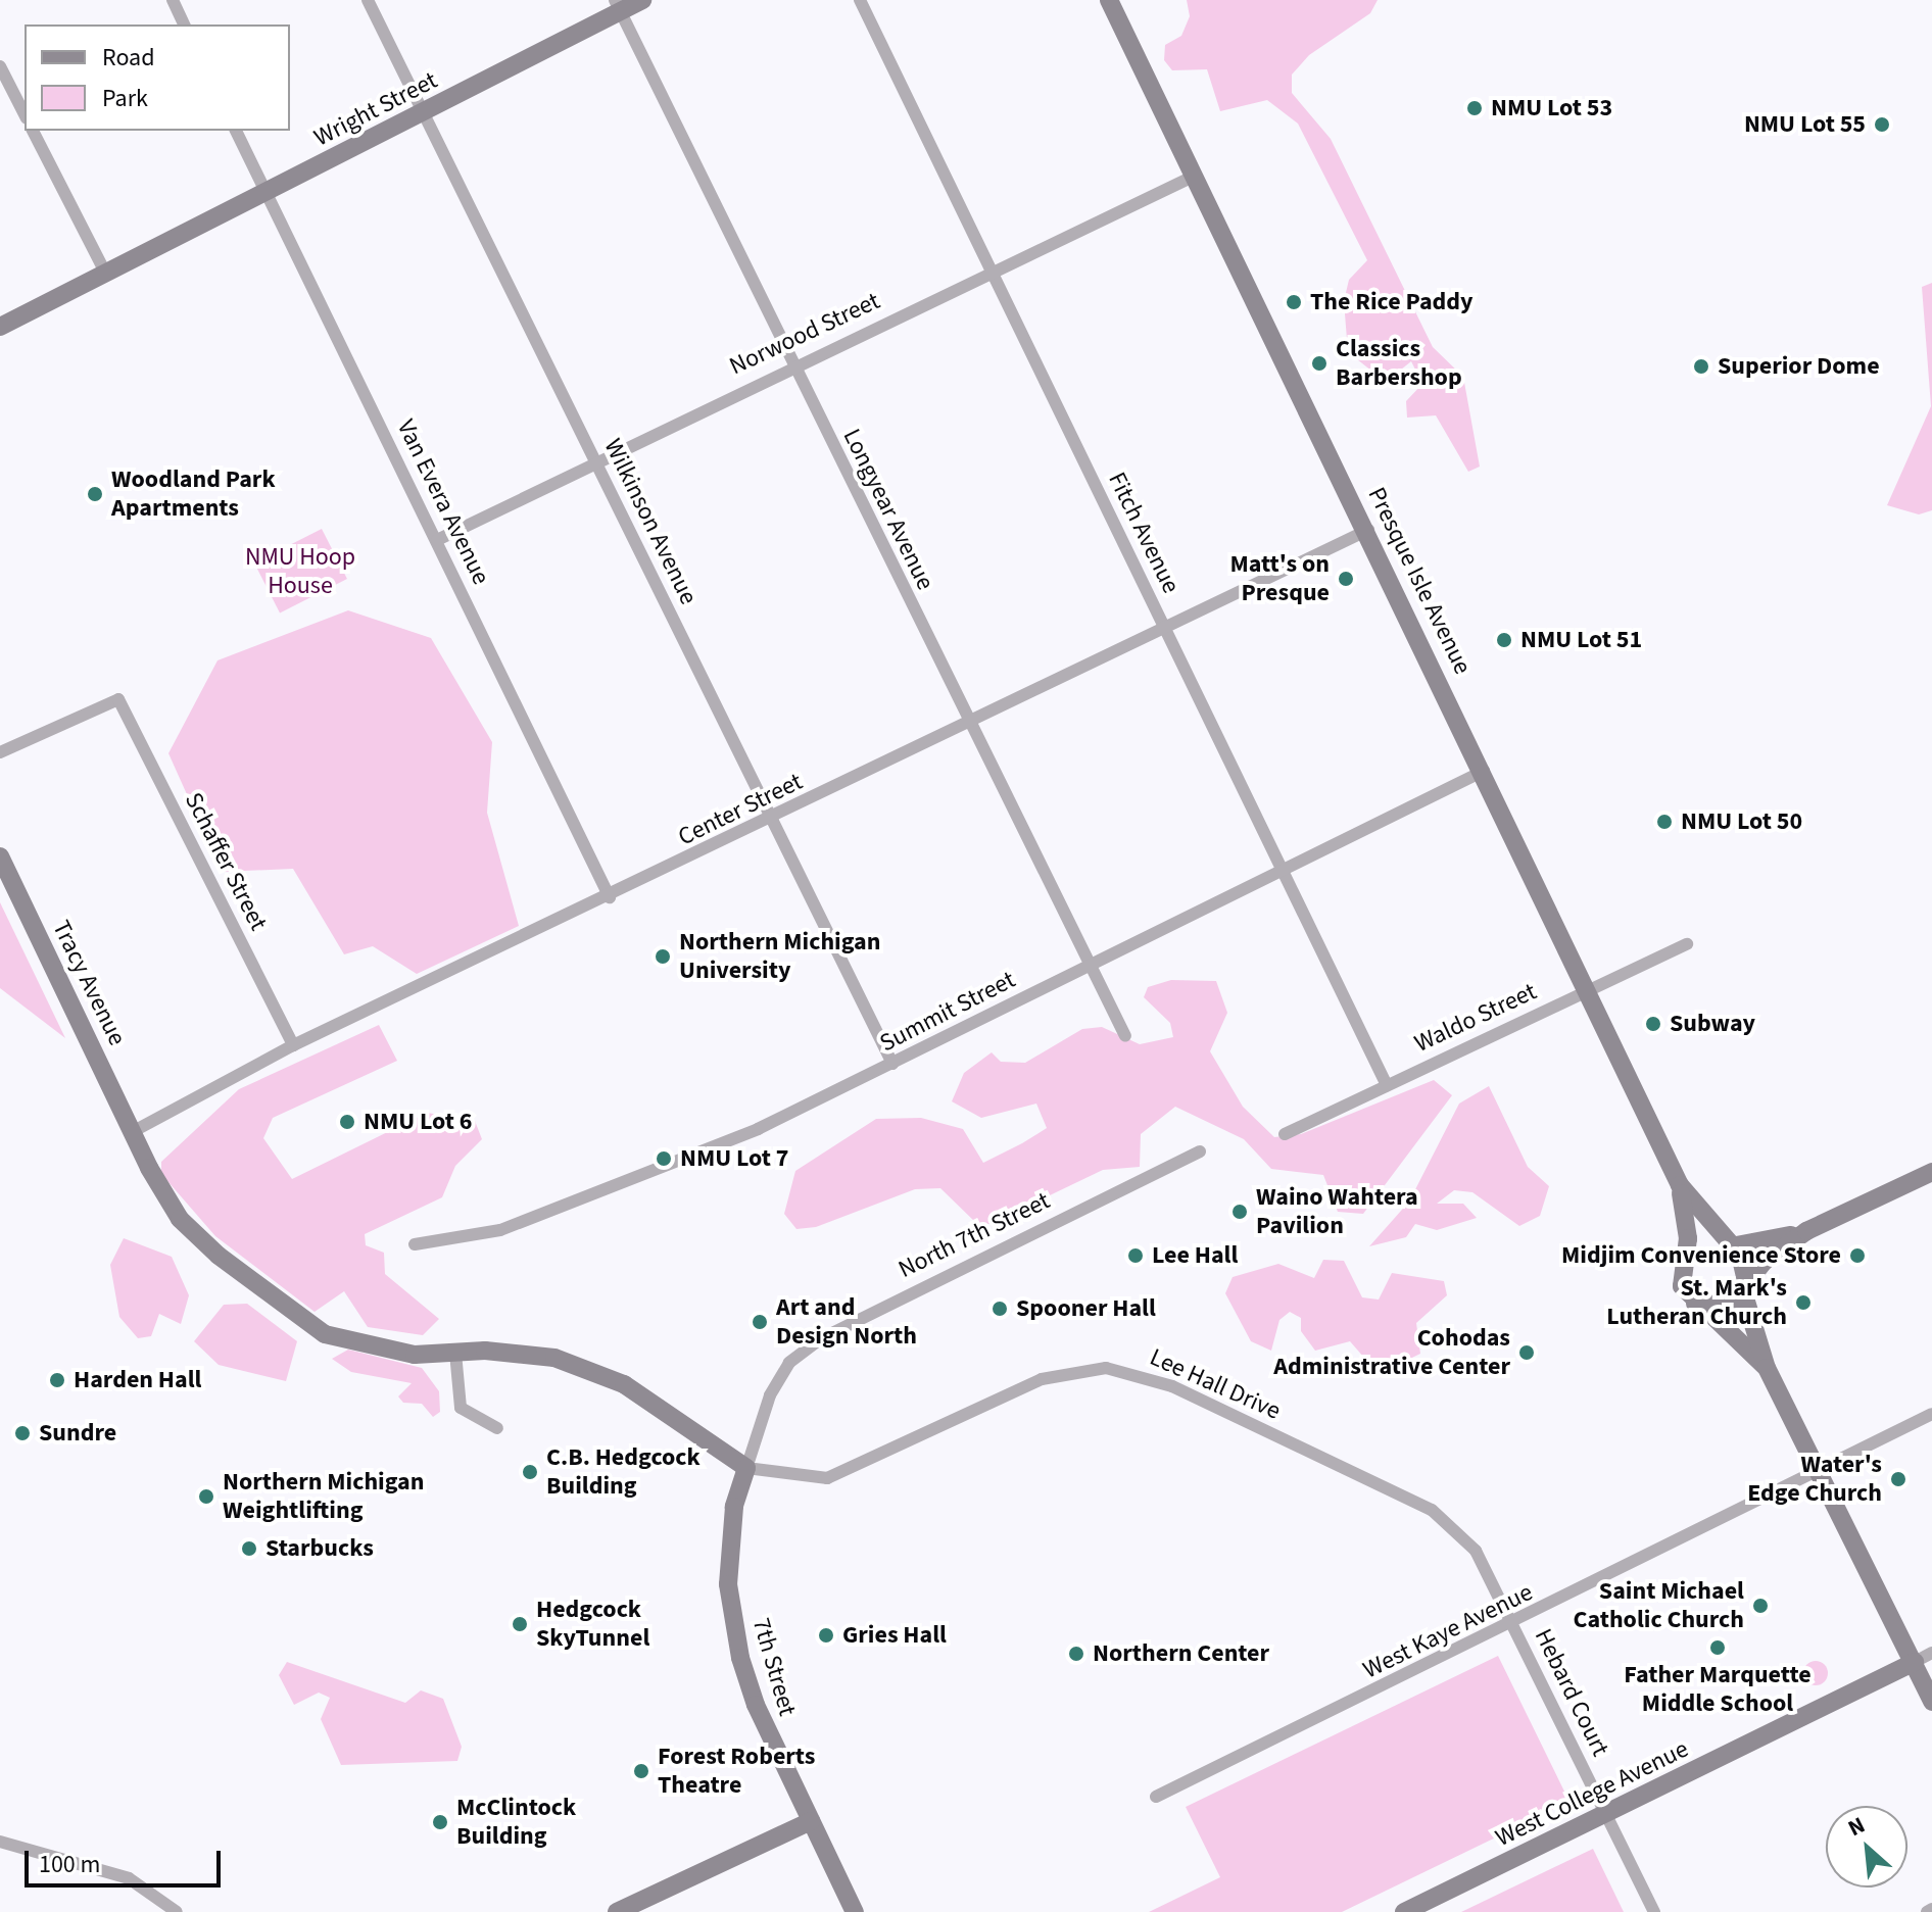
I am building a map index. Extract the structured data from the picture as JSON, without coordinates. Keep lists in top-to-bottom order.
{
  "streets": {
    "main road": [
      "Wright Street",
      "Presque Isle Avenue",
      "Tracy Avenue",
      "7th Street",
      "West College Avenue"
    ],
    "street": [
      "Norwood Street",
      "Van Evera Avenue",
      "Longyear Avenue",
      "Wilkinson Avenue",
      "Fitch Avenue",
      "Center Street",
      "Schaffer Street",
      "Summit Street",
      "Waldo Street",
      "North 7th Street",
      "Lee Hall Drive",
      "West Kaye Avenue",
      "Hebard Court"
    ]
  },
  "crossings": [
    ["Wright Street", "Van Evera Avenue"],
    ["Wright Street", "Longyear Avenue"],
    ["Wright Street", "Wilkinson Avenue"],
    ["Norwood Street", "Van Evera Avenue"],
    ["Norwood Street", "Longyear Avenue"],
    ["Norwood Street", "Wilkinson Avenue"],
    ["Norwood Street", "Fitch Avenue"],
    ["Norwood Street", "Presque Isle Avenue"],
    ["Van Evera Avenue", "Center Street"],
    ["Longyear Avenue", "Center Street"],
    ["Longyear Avenue", "Summit Street"],
    ["Wilkinson Avenue", "Center Street"],
    ["Wilkinson Avenue", "Summit Street"],
    ["Fitch Avenue", "Center Street"],
    ["Fitch Avenue", "Summit Street"],
    ["Fitch Avenue", "Waldo Street"],
    ["Presque Isle Avenue", "Center Street"],
    ["Presque Isle Avenue", "Summit Street"],
    ["Presque Isle Avenue", "Waldo Street"],
    ["Presque Isle Avenue", "West Kaye Avenue"],
    ["Presque Isle Avenue", "West College Avenue"],
    ["Center Street", "Schaffer Street"],
    ["Center Street", "Tracy Avenue"],
    ["Tracy Avenue", "North 7th Street"],
    ["Tracy Avenue", "Lee Hall Drive"],
    ["Tracy Avenue", "7th Street"],
    ["North 7th Street", "Lee Hall Drive"],
    ["North 7th Street", "7th Street"],
    ["Lee Hall Drive", "West Kaye Avenue"],
    ["Lee Hall Drive", "7th Street"],
    ["Lee Hall Drive", "Hebard Court"],
    ["West Kaye Avenue", "Hebard Court"],
    ["Hebard Court", "West College Avenue"]
  ],
  "parks": ["NMU Hoop House"],
  "places": [
    "NMU Lot 53",
    "NMU Lot 55",
    "The Rice Paddy",
    "Classics Barbershop",
    "Superior Dome",
    "Woodland Park Apartments",
    "Matt's on Presque",
    "NMU Lot 51",
    "NMU Lot 50",
    "Northern Michigan University",
    "Subway",
    "NMU Lot 6",
    "NMU Lot 7",
    "Waino Wahtera Pavilion",
    "Lee Hall",
    "Midjim Convenience Store",
    "St. Mark's Lutheran Church",
    "Spooner Hall",
    "Art and Design North",
    "Cohodas Administrative Center",
    "Harden Hall",
    "Sundre",
    "C.B. Hedgcock Building",
    "Water's Edge Church",
    "Northern Michigan Weightlifting",
    "Starbucks",
    "Saint Michael Catholic Church",
    "Hedgcock SkyTunnel",
    "Gries Hall",
    "Father Marquette Middle School",
    "Northern Center",
    "Forest Roberts Theatre",
    "McClintock Building"
  ],
  "legend": ["Road", "Park"],
  "scale_bar": "100 m",
  "north": "top left"
}
